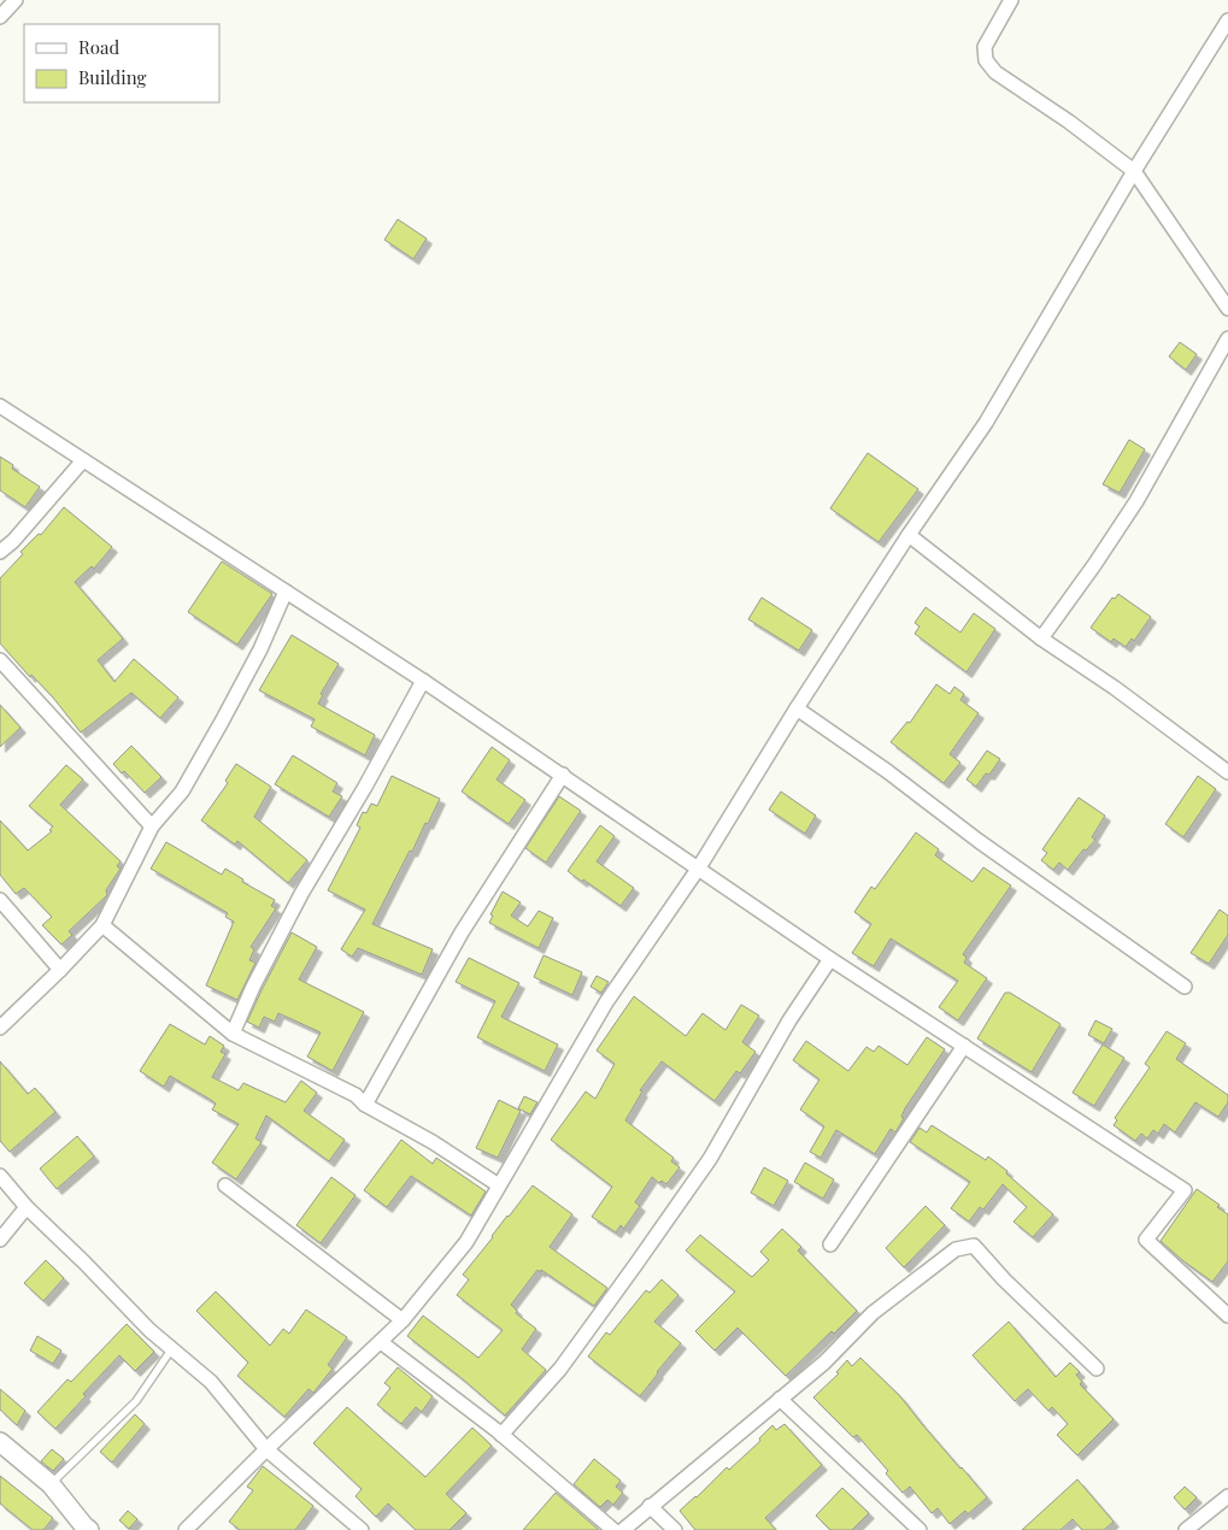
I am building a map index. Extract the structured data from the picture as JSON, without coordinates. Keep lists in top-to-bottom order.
{
  "legend": ["Road", "Building"]
}
